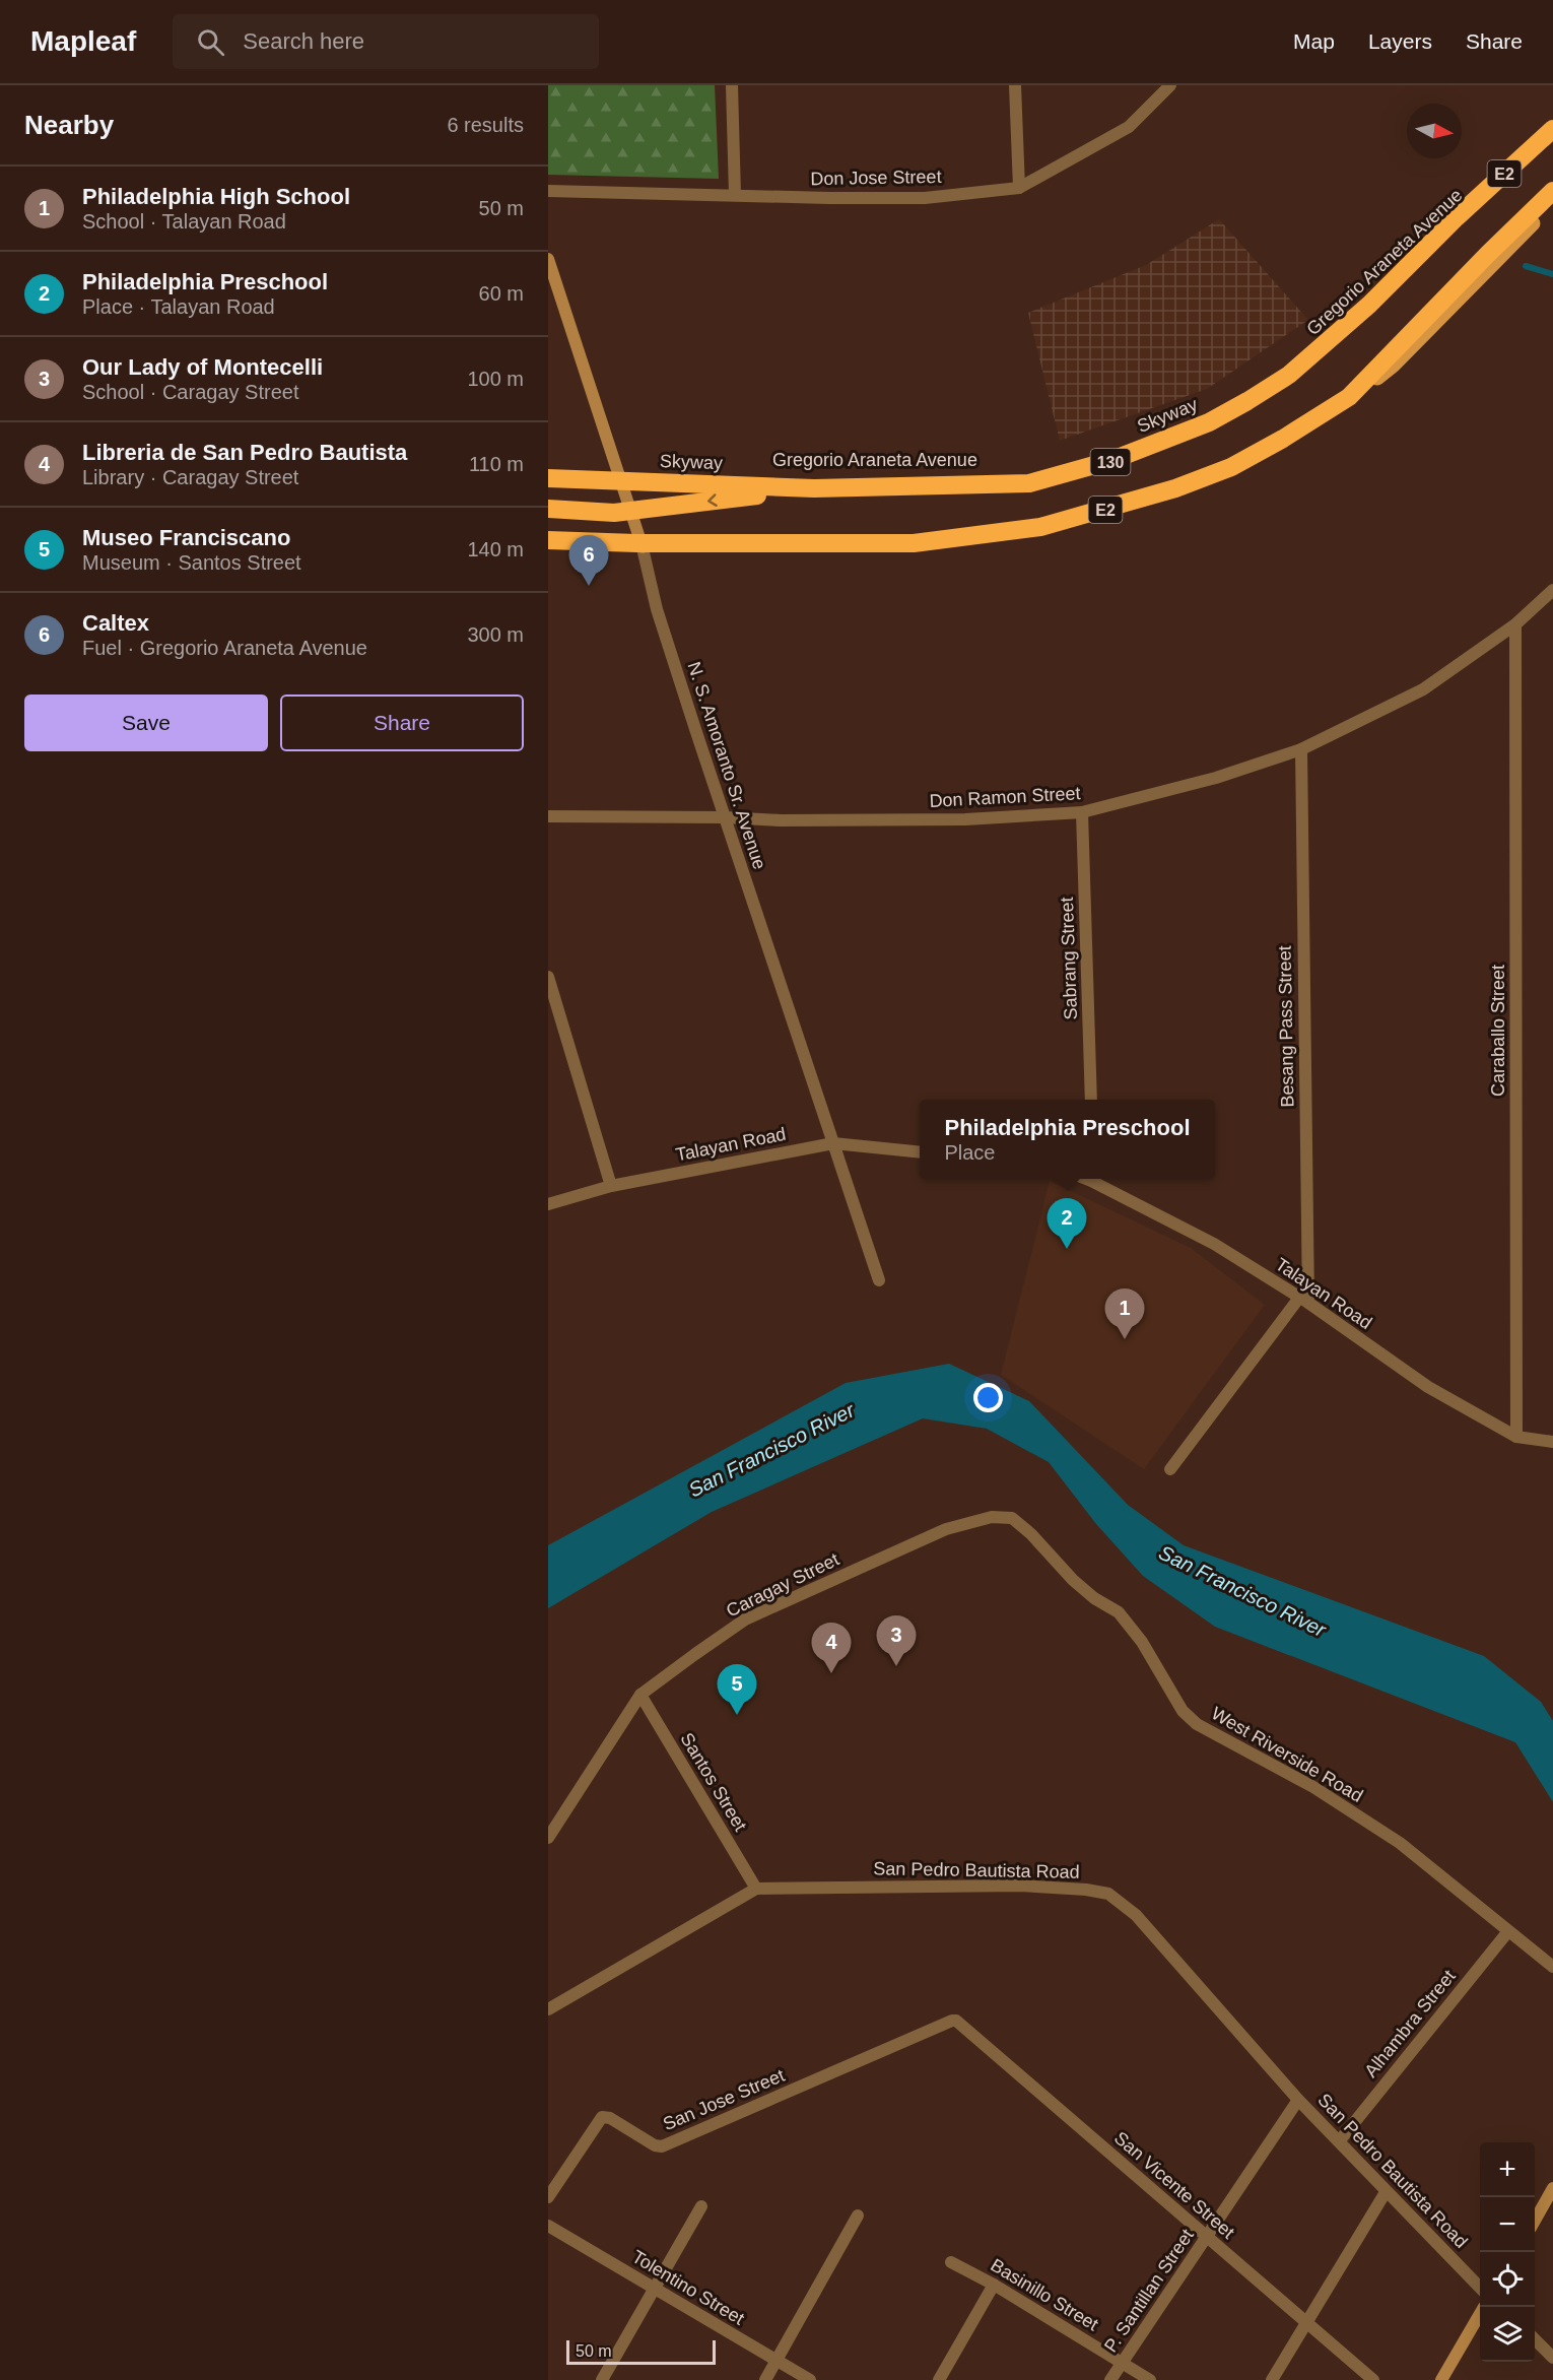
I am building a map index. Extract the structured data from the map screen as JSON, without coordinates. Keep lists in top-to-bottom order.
{
  "streets": {
    "highway": ["E2", "Skyway"],
    "main road": ["Gregorio Araneta Avenue", "130"],
    "street": [
      "Don Jose Street",
      "N. S. Amoranto Sr. Avenue",
      "Don Ramon Street",
      "Sabrang Street",
      "Besang Pass Street",
      "Caraballo Street",
      "Talayan Road",
      "Caragay Street",
      "West Riverside Road",
      "Santos Street",
      "San Pedro Bautista Road",
      "Alhambra Street",
      "San Jose Street",
      "San Vicente Street",
      "Tolentino Street",
      "P. Santillan Street",
      "Basinillo Street"
    ]
  },
  "crossings": [
    ["Gregorio Araneta Avenue", "Skyway"],
    ["Gregorio Araneta Avenue", "N. S. Amoranto Sr. Avenue"],
    ["N. S. Amoranto Sr. Avenue", "Don Ramon Street"],
    ["N. S. Amoranto Sr. Avenue", "Talayan Road"],
    ["Don Ramon Street", "Sabrang Street"],
    ["Don Ramon Street", "Besang Pass Street"],
    ["Don Ramon Street", "Caraballo Street"],
    ["Besang Pass Street", "Talayan Road"],
    ["Caraballo Street", "Talayan Road"],
    ["Caragay Street", "West Riverside Road"],
    ["Caragay Street", "Santos Street"],
    ["West Riverside Road", "Alhambra Street"],
    ["Santos Street", "San Pedro Bautista Road"],
    ["San Pedro Bautista Road", "Alhambra Street"],
    ["San Pedro Bautista Road", "P. Santillan Street"],
    ["San Jose Street", "San Vicente Street"],
    ["San Vicente Street", "P. Santillan Street"],
    ["P. Santillan Street", "Basinillo Street"]
  ],
  "water": ["San Francisco River"],
  "scale_bar": "50 m",
  "north": "right",
  "page": {
    "header": "Mapleaf",
    "search": "Search here",
    "nav": ["Map", "Layers", "Share"],
    "heading": ["Nearby", "6 results"],
    "list": [
      {
        "mark": "1",
        "name": "Philadelphia High School",
        "note": "School · Talayan Road",
        "value": "50 m"
      },
      {
        "mark": "2",
        "name": "Philadelphia Preschool",
        "note": "Place · Talayan Road",
        "value": "60 m"
      },
      {
        "mark": "3",
        "name": "Our Lady of Montecelli",
        "note": "School · Caragay Street",
        "value": "100 m"
      },
      {
        "mark": "4",
        "name": "Libreria de San Pedro Bautista",
        "note": "Library · Caragay Street",
        "value": "110 m"
      },
      {
        "mark": "5",
        "name": "Museo Franciscano",
        "note": "Museum · Santos Street",
        "value": "140 m"
      },
      {
        "mark": "6",
        "name": "Caltex",
        "note": "Fuel · Gregorio Araneta Avenue",
        "value": "300 m"
      }
    ],
    "pins": [
      "6",
      "2",
      "1",
      "3",
      "4",
      "5"
    ],
    "buttons": ["Save", "Share"],
    "popup": ["Philadelphia Preschool", "Place"],
    "map_buttons": ["+", "−"],
    "scale": "50 m"
  }
}
